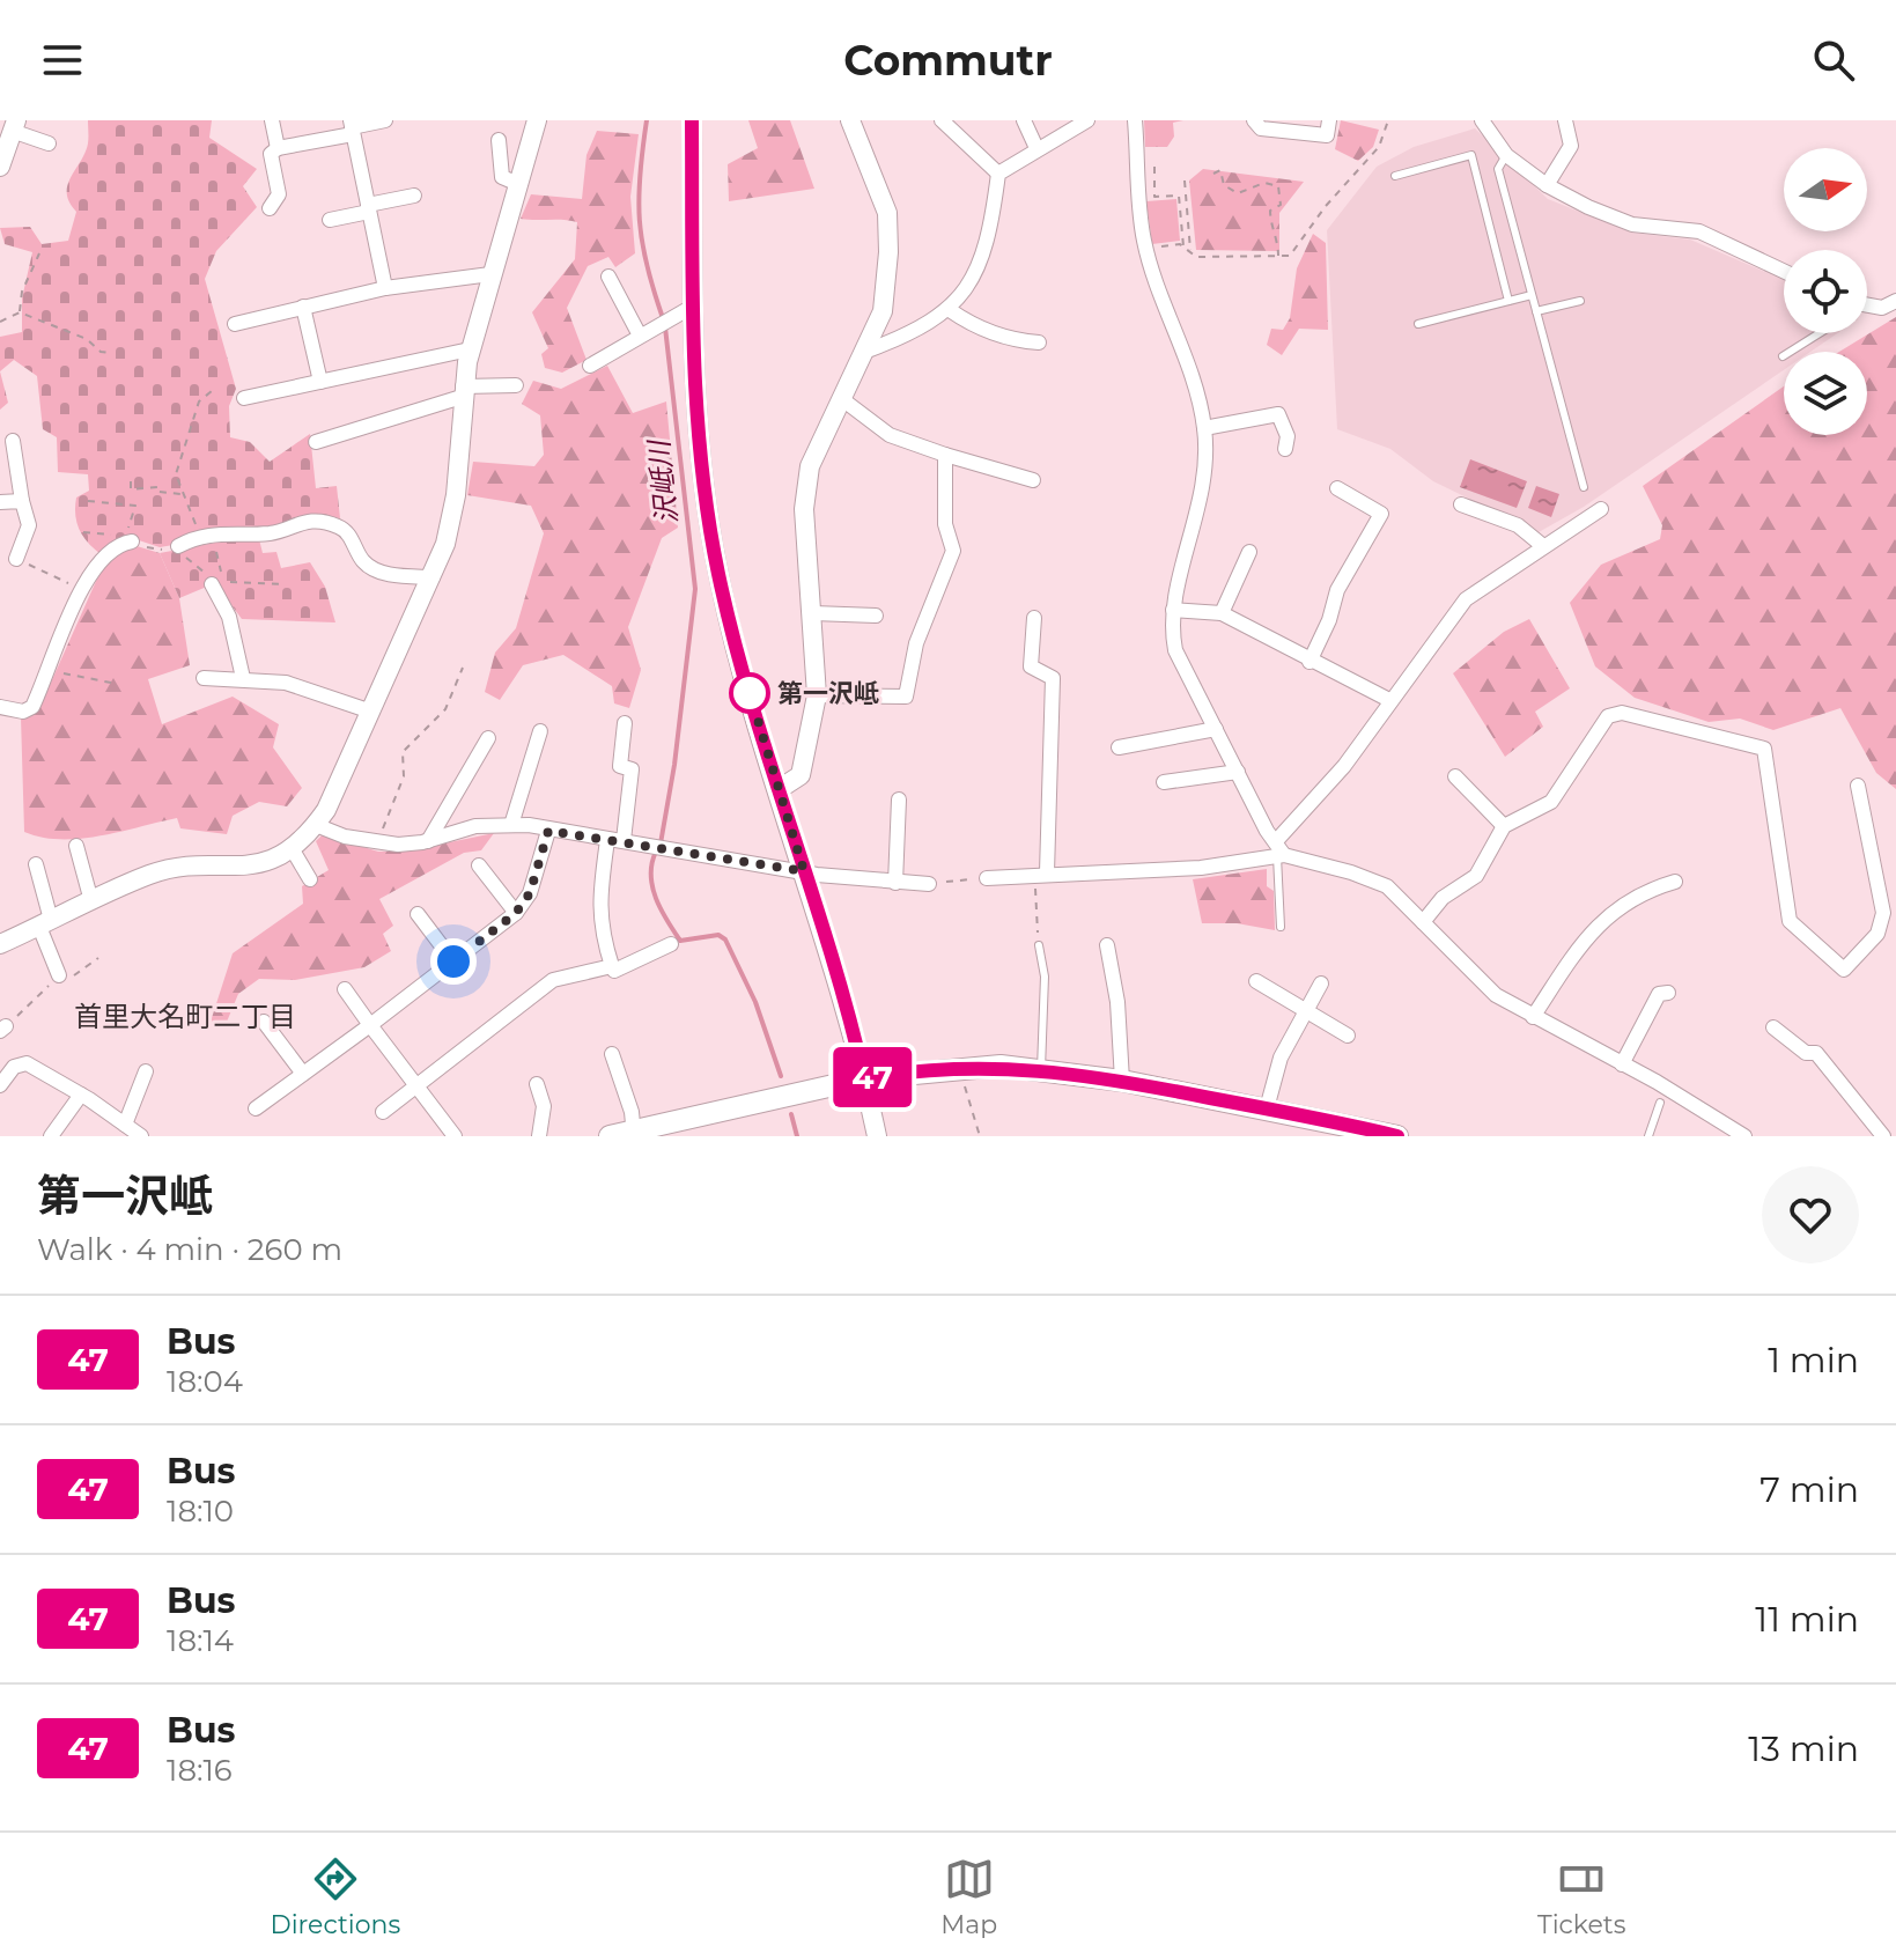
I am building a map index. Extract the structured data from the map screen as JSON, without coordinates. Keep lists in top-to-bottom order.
{
  "districts": ["首里大名町二丁目"],
  "water": ["沢岻川"],
  "places": ["第一沢岻"],
  "lines": ["bus line 47"],
  "north": "right",
  "page": {
    "header": "Commutr",
    "on_map": "47",
    "heading": ["第一沢岻", "Walk · 4 min · 260 m"],
    "list": [
      {
        "mark": "47",
        "name": "Bus",
        "note": "18:04",
        "value": "1 min"
      },
      {
        "mark": "47",
        "name": "Bus",
        "note": "18:10",
        "value": "7 min"
      },
      {
        "mark": "47",
        "name": "Bus",
        "note": "18:14",
        "value": "11 min"
      },
      {
        "mark": "47",
        "name": "Bus",
        "note": "18:16",
        "value": "13 min"
      }
    ],
    "tabs": ["Directions", "Map", "Tickets"]
  }
}
